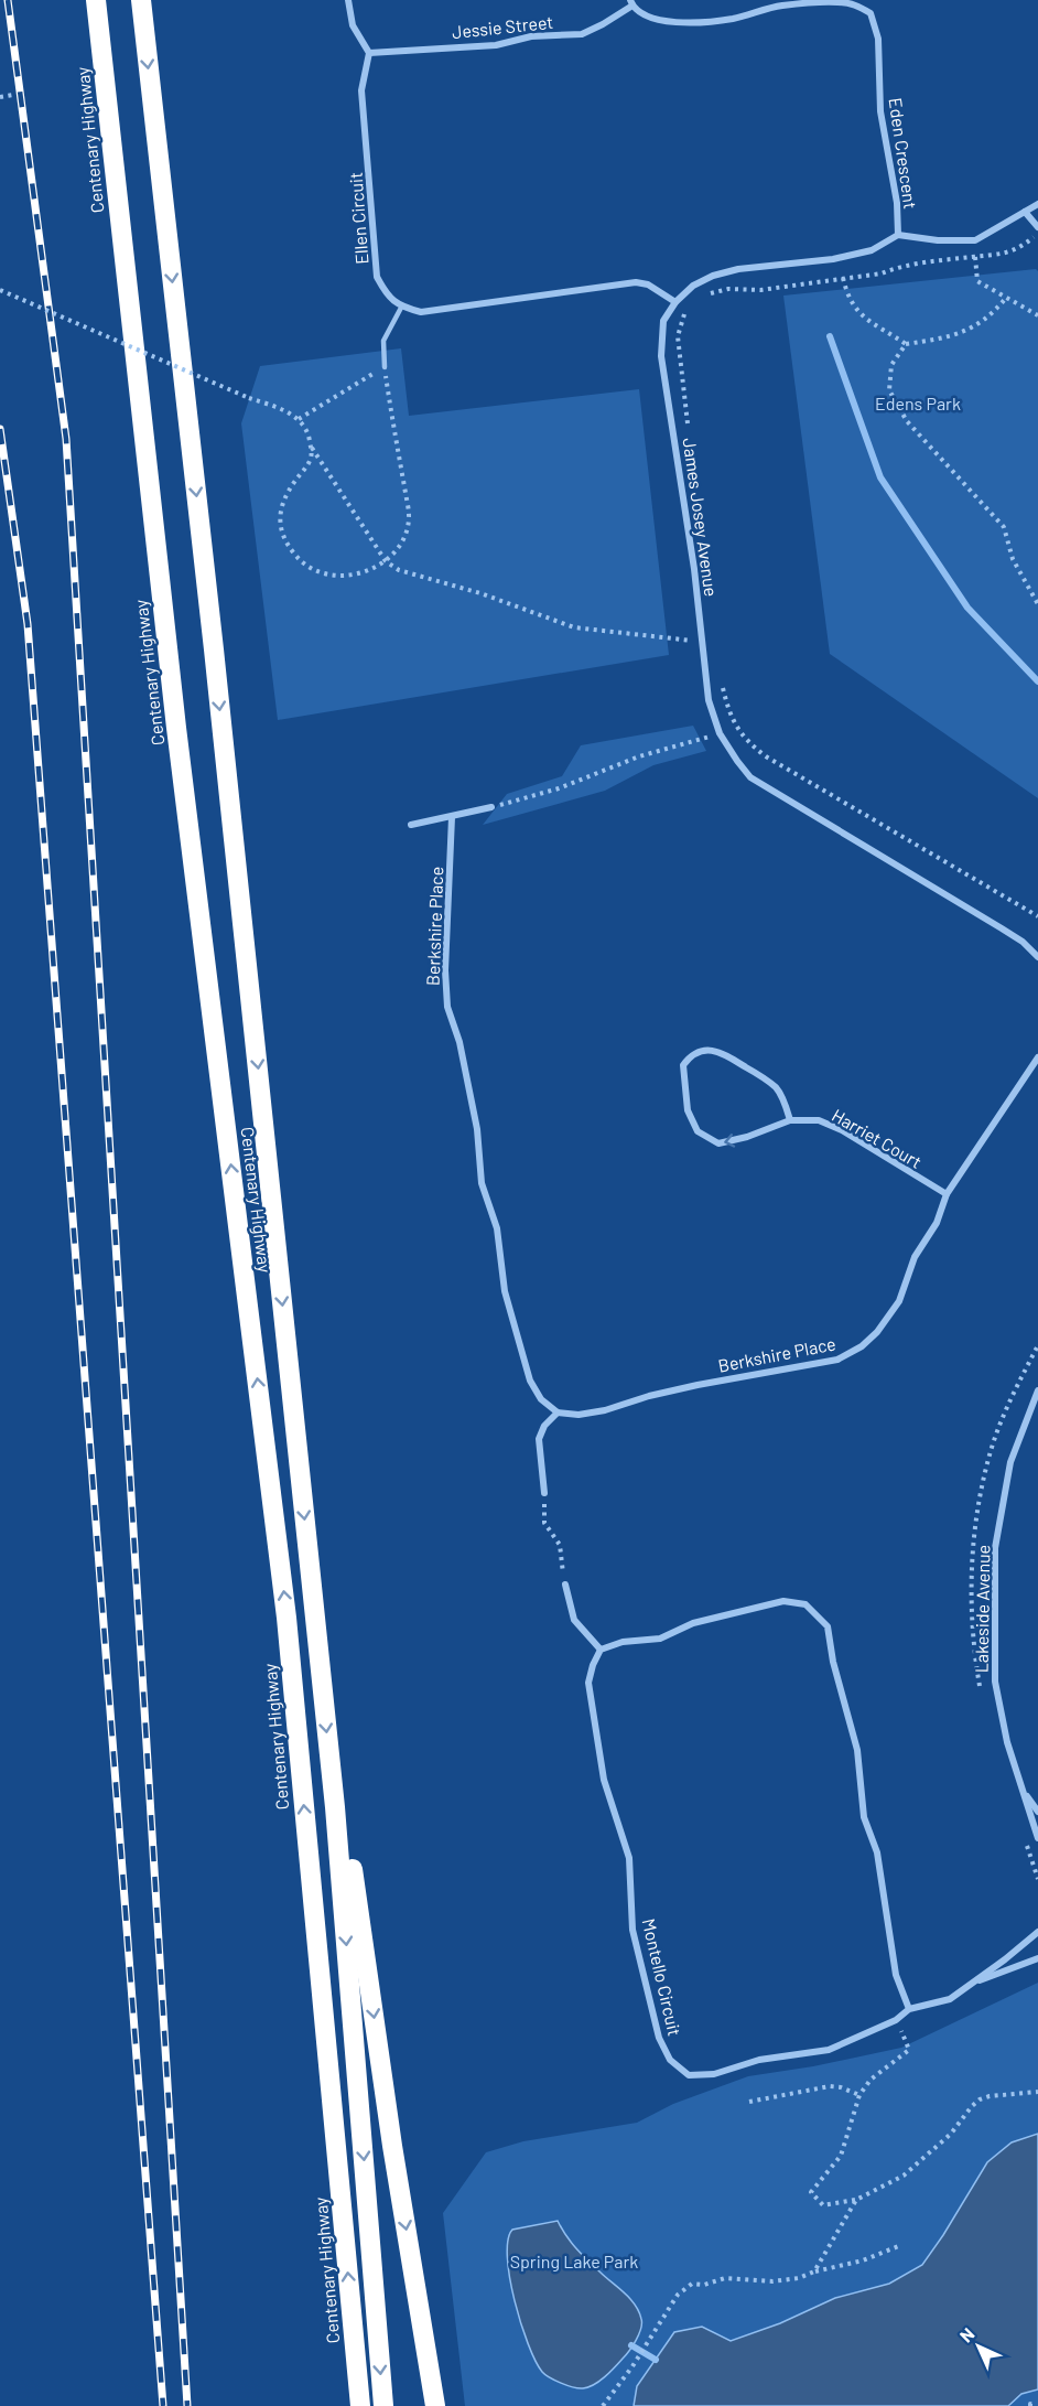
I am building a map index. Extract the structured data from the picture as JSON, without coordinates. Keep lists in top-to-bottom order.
{
  "streets": {
    "highway": ["Centenary Highway"],
    "street": [
      "Jessie Street",
      "Eden Crescent",
      "Ellen Circuit",
      "James Josey Avenue",
      "Berkshire Place",
      "Harriet Court",
      "Lakeside Avenue",
      "Montello Circuit"
    ]
  },
  "crossings": [
    ["Jessie Street", "Eden Crescent"],
    ["Jessie Street", "Ellen Circuit"],
    ["Eden Crescent", "James Josey Avenue"],
    ["Berkshire Place", "Harriet Court"]
  ],
  "parks": ["Edens Park", "Spring Lake Park"],
  "north": "top left"
}
